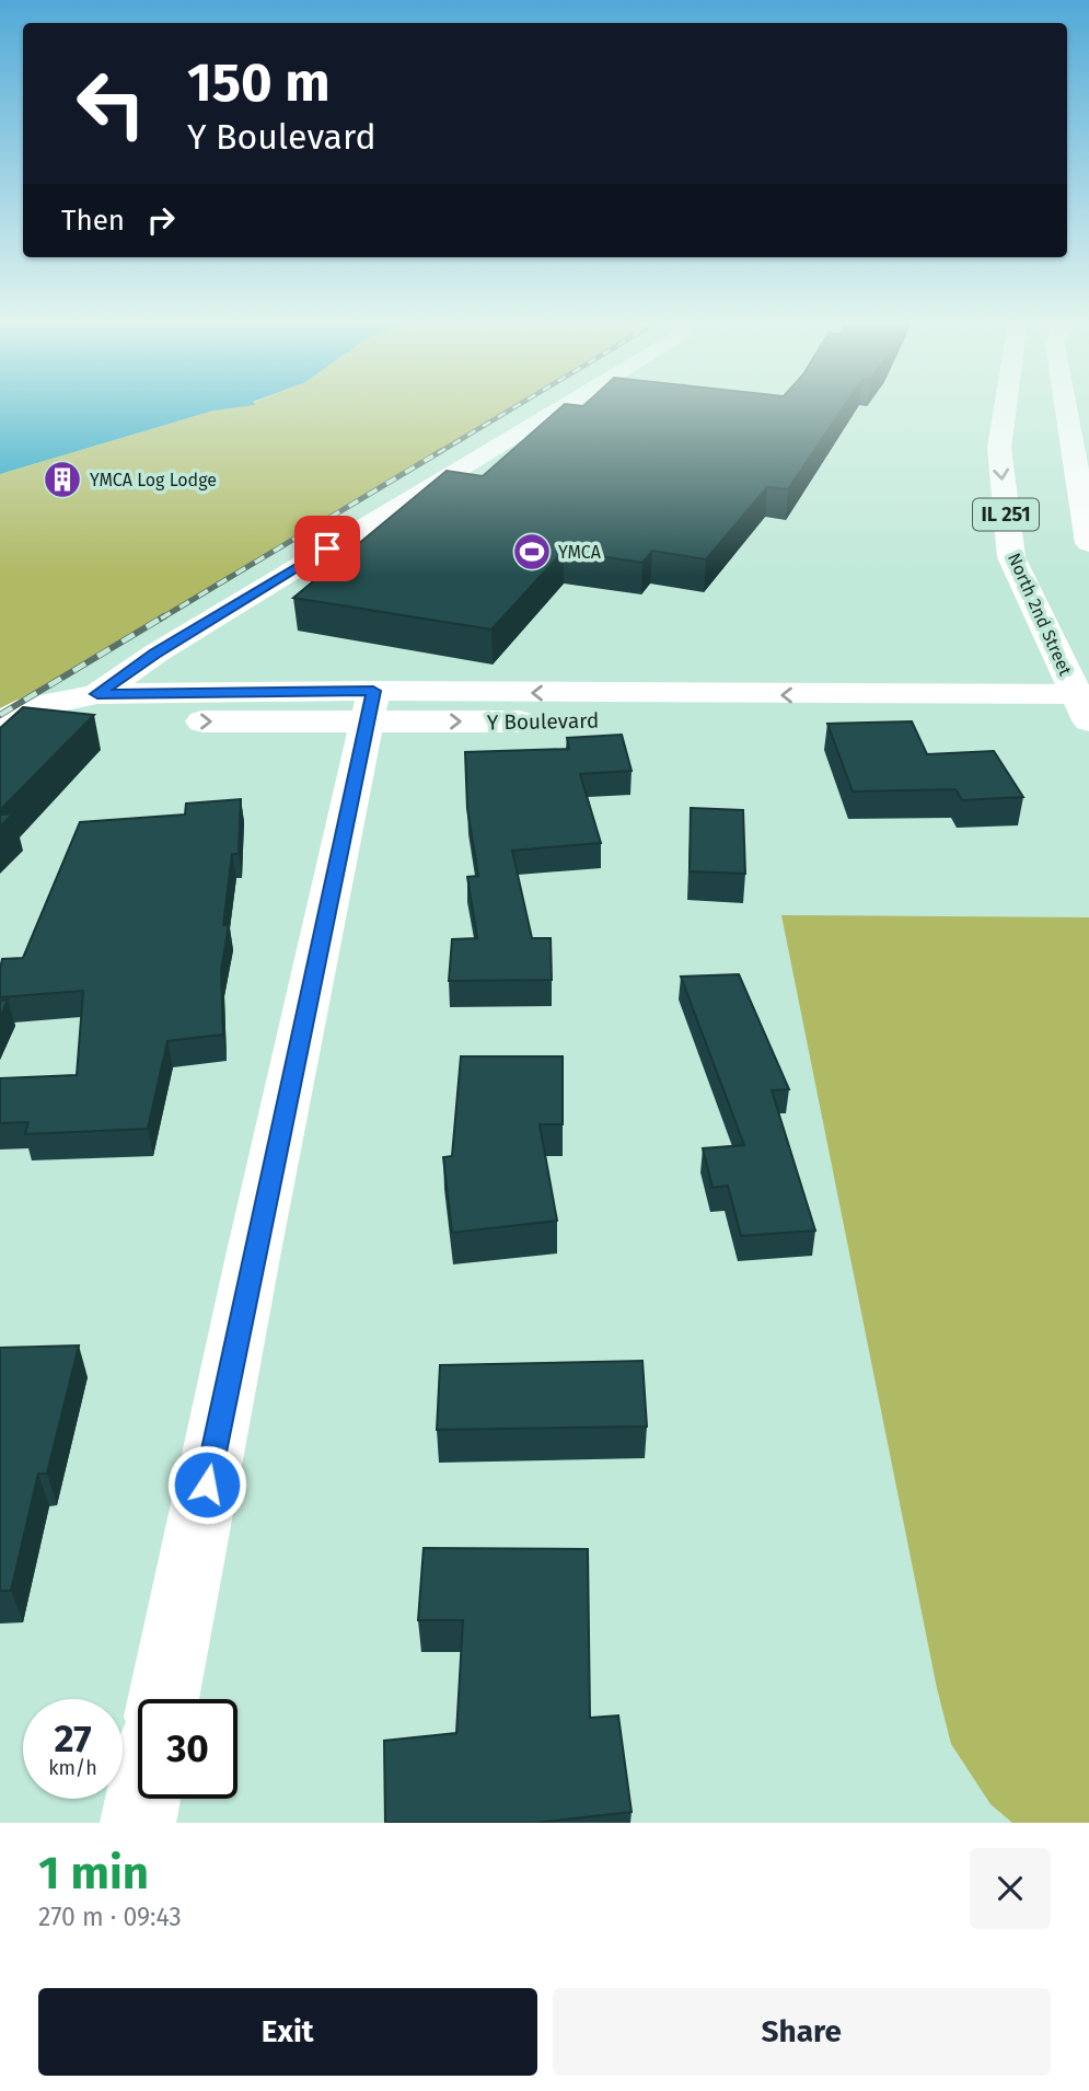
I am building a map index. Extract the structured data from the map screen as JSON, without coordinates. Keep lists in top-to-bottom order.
{
  "streets": {
    "street": ["IL 251", "North 2nd Street", "Y Boulevard"]
  },
  "crossings": [
    ["North 2nd Street", "Y Boulevard"]
  ],
  "places": {
    "building": ["YMCA Log Lodge"],
    "sports": ["YMCA"]
  },
  "page": {
    "turn": ["150 m", "Y Boulevard"],
    "then": "Then",
    "speed": "27 km/h",
    "limit": "30",
    "heading": ["1 min", "270 m · 09:43"],
    "buttons": ["Exit", "Share"]
  }
}
